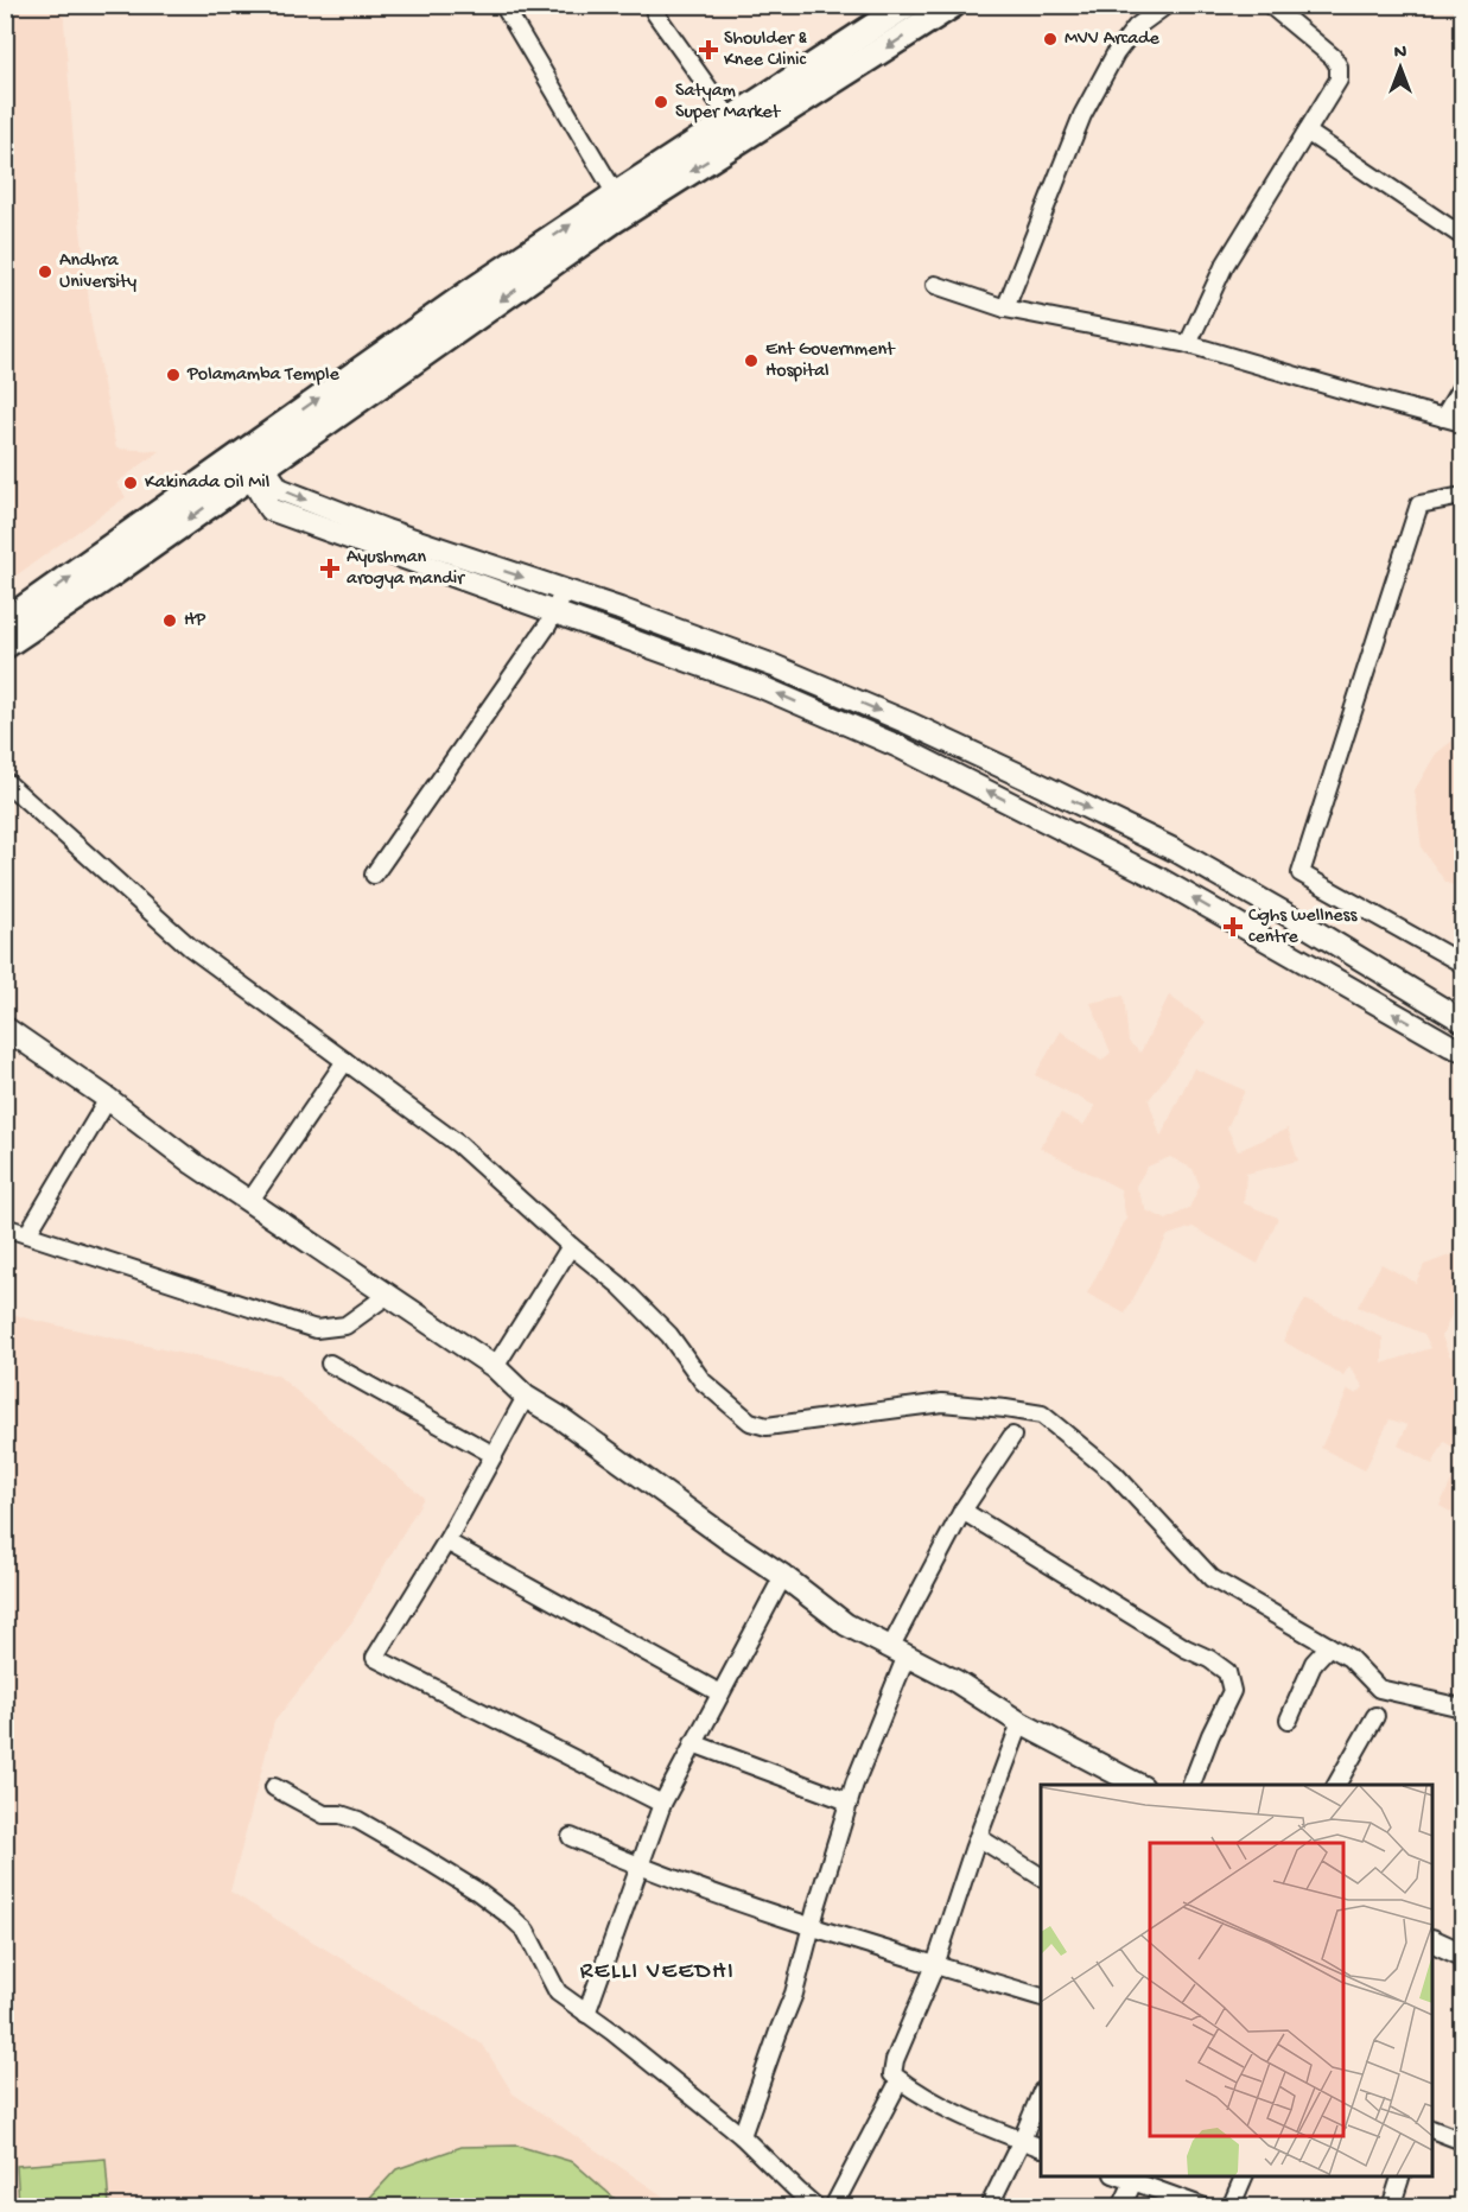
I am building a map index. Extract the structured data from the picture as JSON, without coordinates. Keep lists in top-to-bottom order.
{
  "districts": ["RELLI VEEDHI"],
  "places": {
    "other": [
      "MVV Arcade",
      "Satyam Super Market",
      "Andhra University",
      "Ent Government Hospital",
      "Polamamba Temple",
      "Kakinada Oil Mil",
      "HP"
    ],
    "health": ["Shoulder & Knee Clinic", "Ayushman arogya mandir", "Cghs wellness centre"]
  },
  "north": "top"
}
